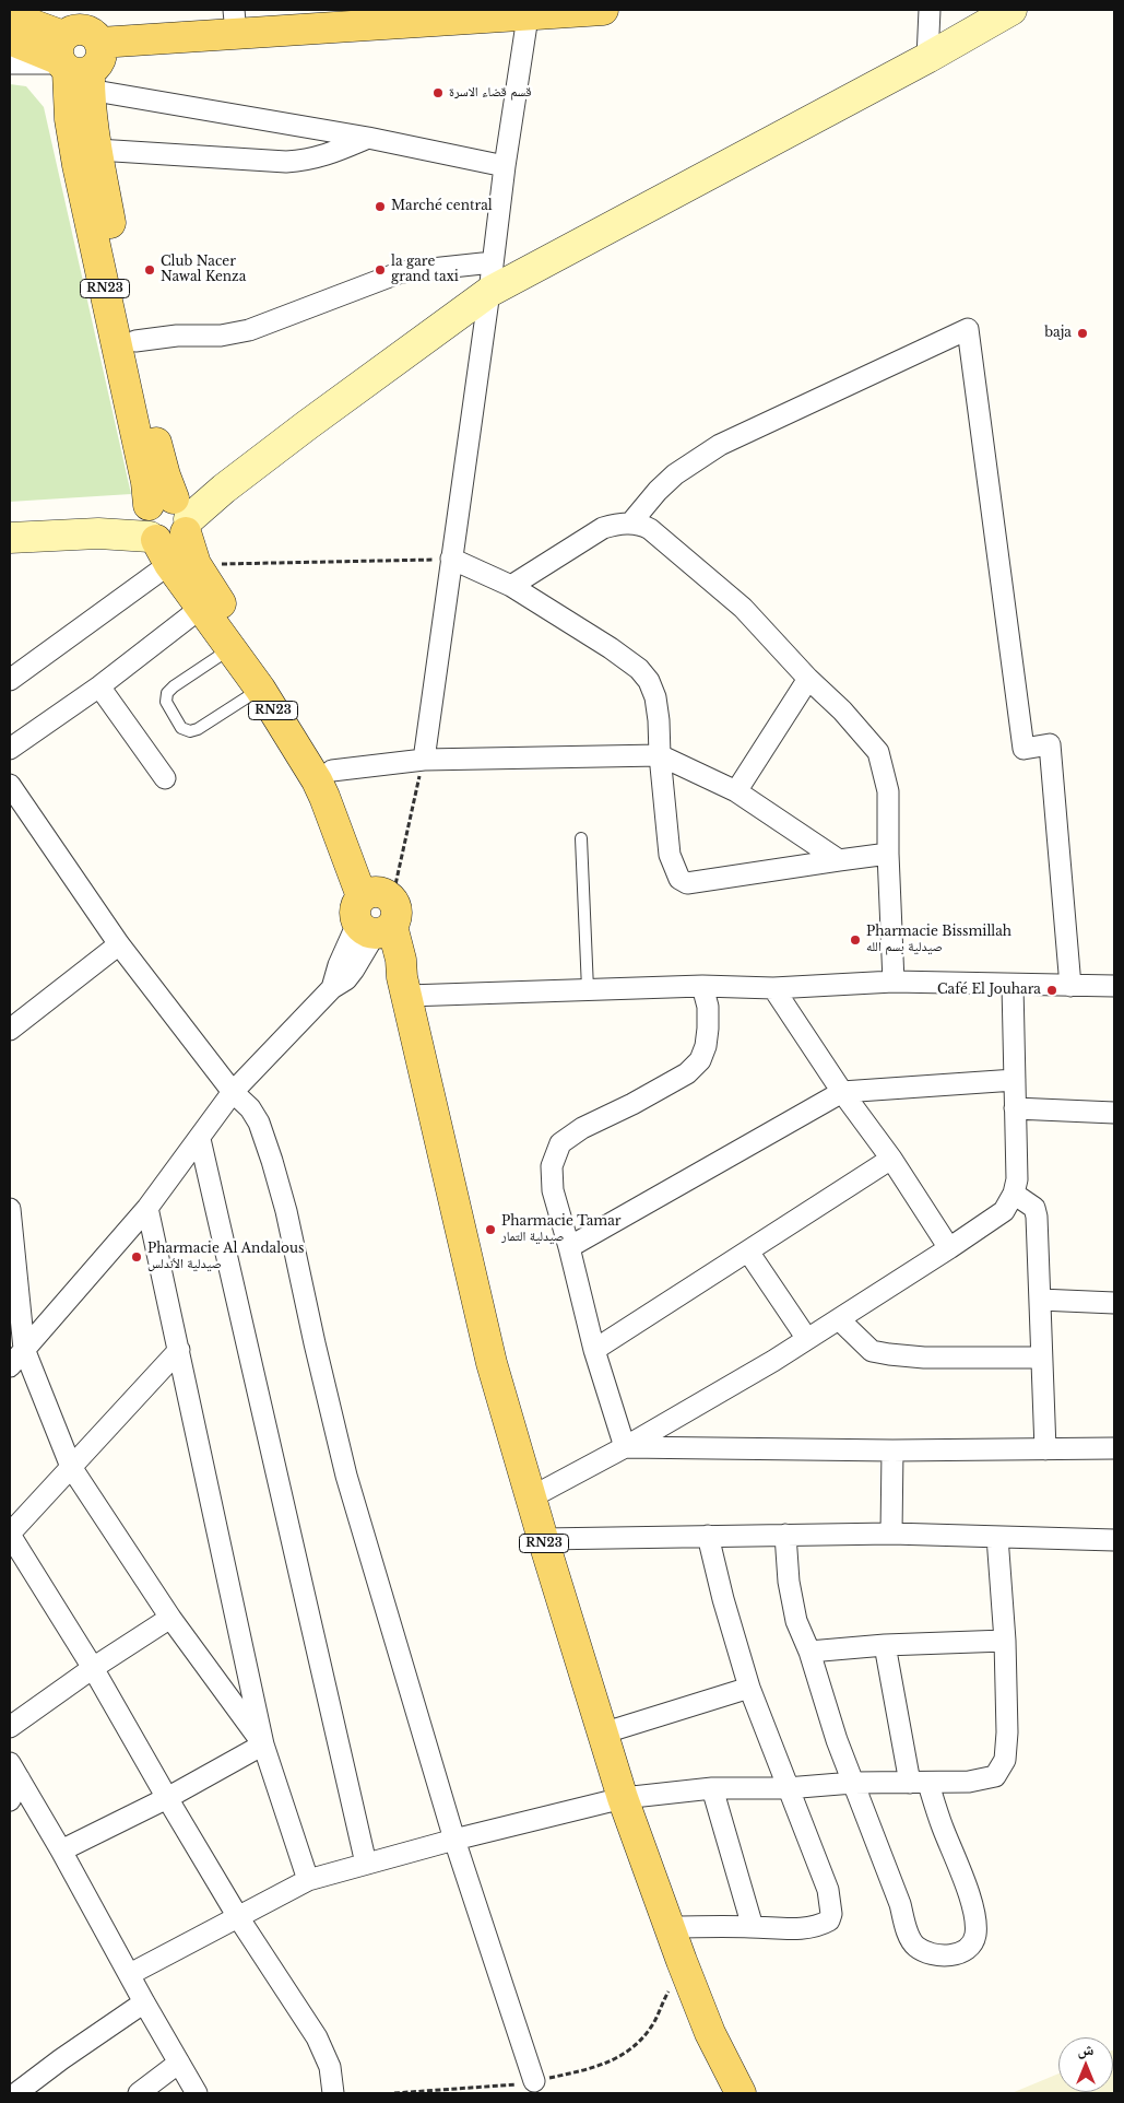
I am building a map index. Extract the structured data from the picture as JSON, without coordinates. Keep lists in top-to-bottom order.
{
  "streets": {
    "main road": ["RN23"]
  },
  "places": [
    "قسم قضاء الاسرة",
    "Marché central",
    "Club Nacer Nawal Kenza",
    "la gare grand taxi",
    "baja",
    "Pharmacie Bissmillah صيدلية بسم الله",
    "Café El Jouhara",
    "Pharmacie Tamar صيدلية التمار",
    "Pharmacie Al Andalous صيدلية الأندلس"
  ],
  "north": "top"
}
